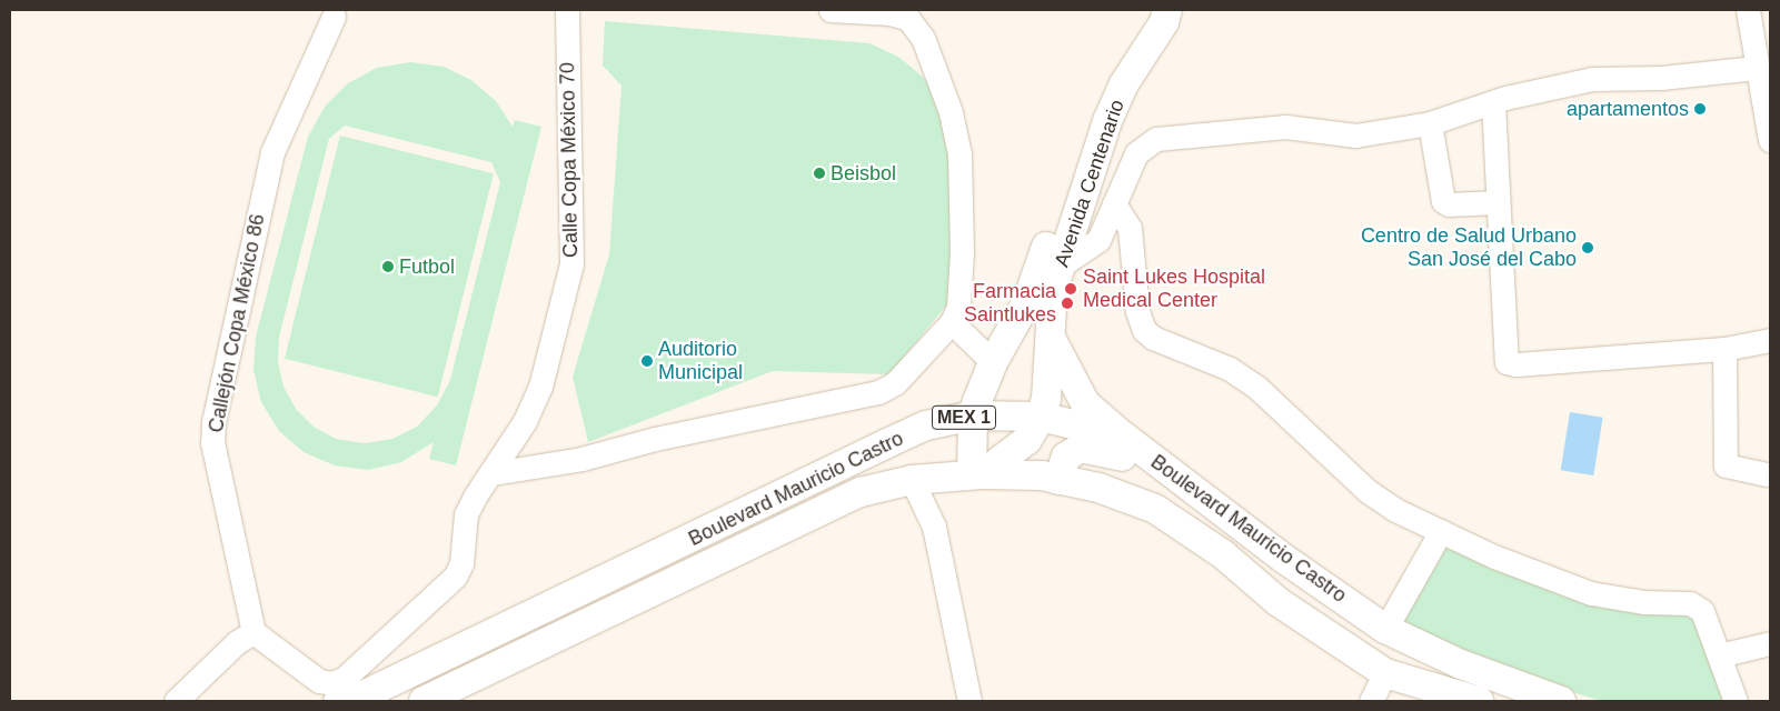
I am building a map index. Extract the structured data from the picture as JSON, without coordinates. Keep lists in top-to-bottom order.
{
  "streets": {
    "main road": ["Avenida Centenario", "MEX 1", "Boulevard Mauricio Castro"],
    "street": ["Calle Copa México 70", "Callejón Copa México 86"]
  },
  "crossings": [
    ["Calle Copa México 70", "Boulevard Mauricio Castro"],
    ["Avenida Centenario", "Boulevard Mauricio Castro"]
  ],
  "places": [
    "apartamentos",
    "Beisbol",
    "Centro de Salud Urbano San José del Cabo",
    "Futbol",
    "Saint Lukes Hospital Medical Center",
    "Farmacia Saintlukes",
    "Auditorio Municipal"
  ]
}
